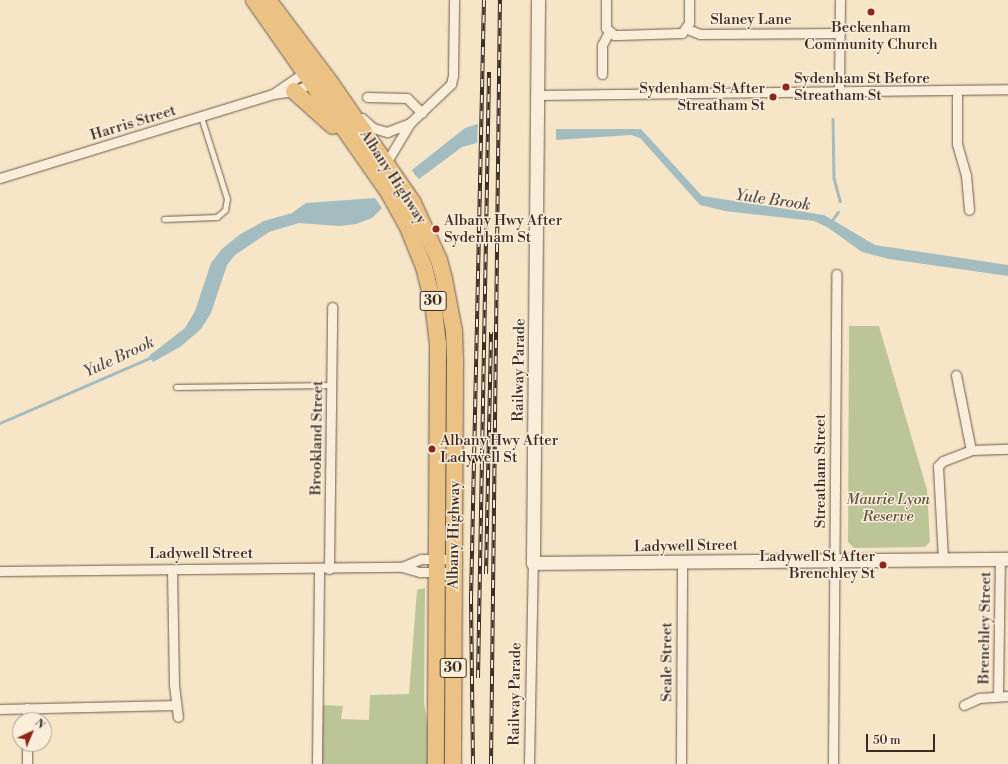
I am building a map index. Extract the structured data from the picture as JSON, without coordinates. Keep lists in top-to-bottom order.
{
  "streets": {
    "highway": ["Albany Highway", "30"],
    "street": [
      "Slaney Lane",
      "Harris Street",
      "Railway Parade",
      "Brookland Street",
      "Streatham Street",
      "Ladywell Street",
      "Brenchley Street",
      "Seale Street"
    ]
  },
  "crossings": [
    ["Harris Street", "Albany Highway"],
    ["Albany Highway", "Ladywell Street"],
    ["Railway Parade", "Ladywell Street"],
    ["Brookland Street", "Ladywell Street"],
    ["Streatham Street", "Ladywell Street"],
    ["Ladywell Street", "Brenchley Street"],
    ["Ladywell Street", "Seale Street"]
  ],
  "water": ["Yule Brook"],
  "parks": ["Maurie Lyon Reserve"],
  "places": [
    "Beckenham Community Church",
    "Sydenham St Before Streatham St",
    "Sydenham St After Streatham St",
    "Albany Hwy After Sydenham St",
    "Albany Hwy After Ladywell St",
    "Ladywell St After Brenchley St"
  ],
  "scale_bar": "50 m",
  "north": "top right"
}
